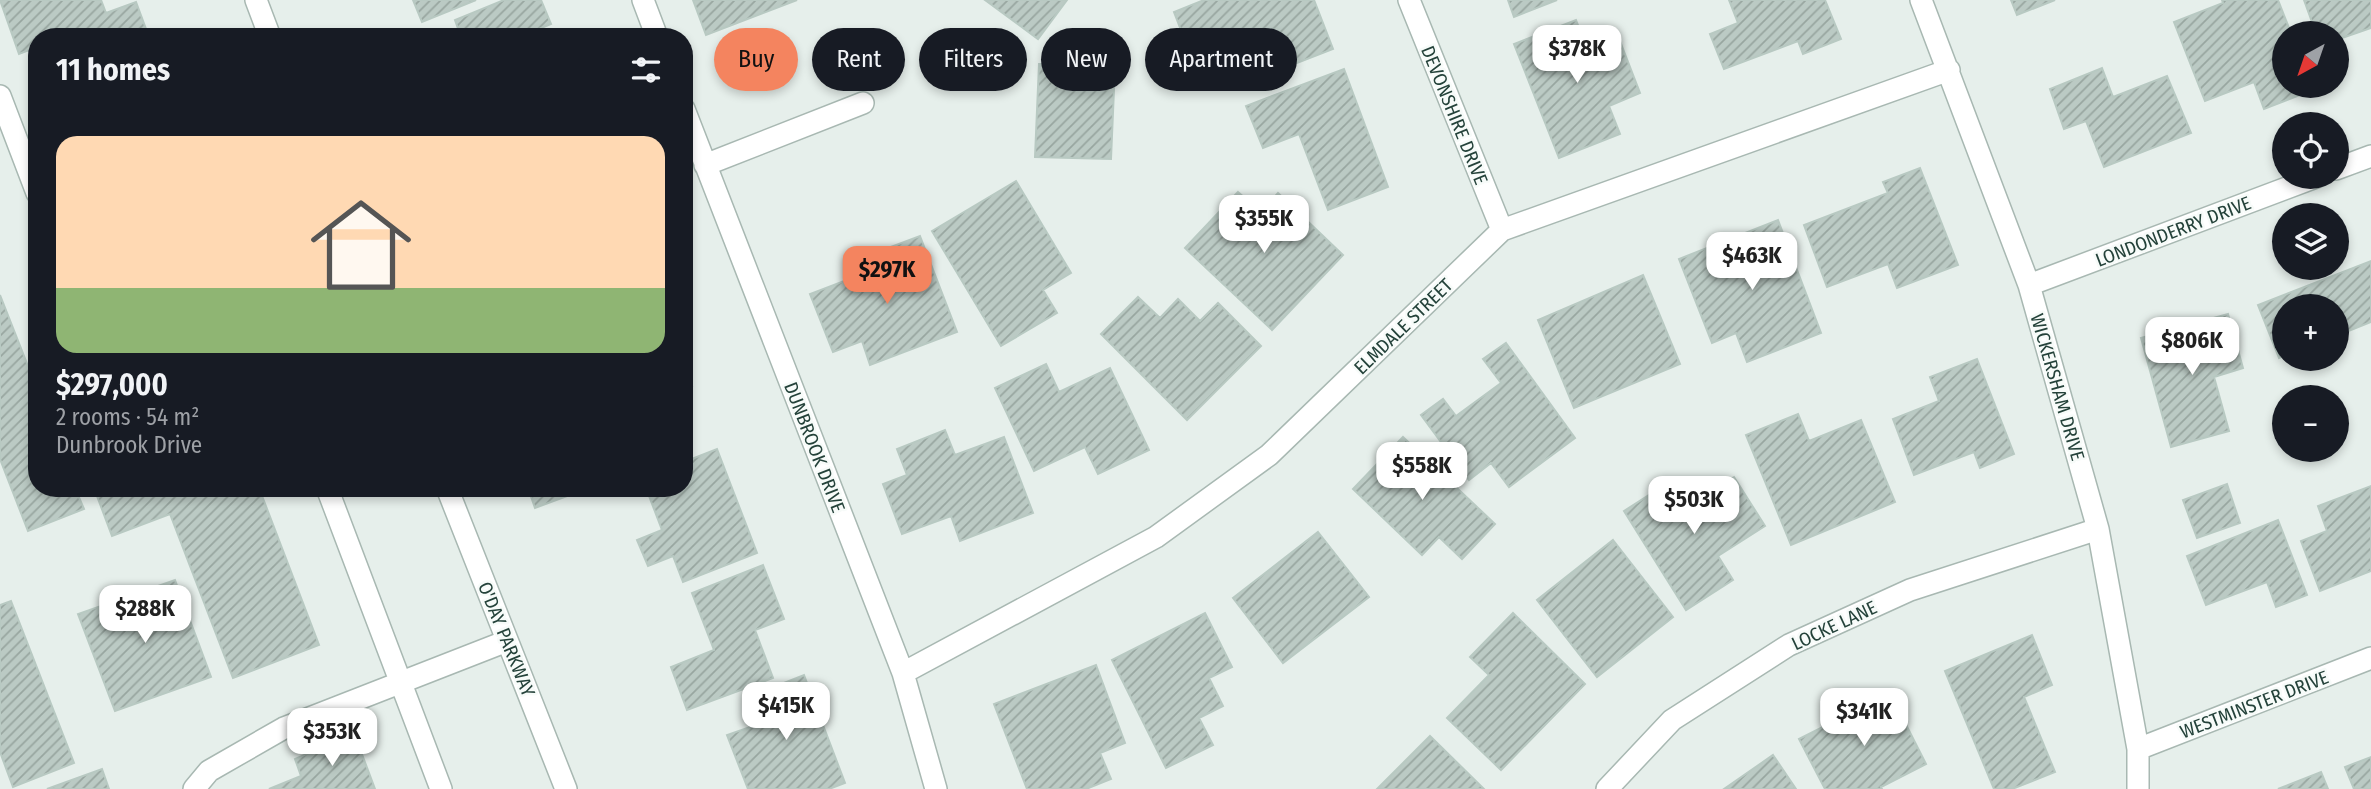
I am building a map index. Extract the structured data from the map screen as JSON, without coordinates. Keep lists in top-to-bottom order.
{
  "streets": {
    "street": [
      "DEVONSHIRE DRIVE",
      "LONDONDERRY DRIVE",
      "ELMDALE STREET",
      "WICKERSHAM DRIVE",
      "DUNBROOK DRIVE",
      "LOCKE LANE",
      "O'DAY PARKWAY",
      "WESTMINSTER DRIVE"
    ]
  },
  "crossings": [
    ["DEVONSHIRE DRIVE", "ELMDALE STREET"],
    ["LONDONDERRY DRIVE", "WICKERSHAM DRIVE"],
    ["ELMDALE STREET", "WICKERSHAM DRIVE"],
    ["ELMDALE STREET", "DUNBROOK DRIVE"],
    ["WICKERSHAM DRIVE", "LOCKE LANE"],
    ["WICKERSHAM DRIVE", "WESTMINSTER DRIVE"]
  ],
  "north": "bottom left",
  "page": {
    "map_buttons": ["+", "−"],
    "price": [
      "$378K",
      "$355K",
      "$463K",
      "$297K",
      "$806K",
      "$558K",
      "$503K",
      "$288K",
      "$415K",
      "$341K",
      "$353K"
    ],
    "chip": [
      "Buy",
      "Rent",
      "Filters",
      "New",
      "Apartment"
    ],
    "heading": "11 homes",
    "list": [
      {
        "name": "$297,000",
        "note": "2 rooms · 54 m² · Dunbrook Drive"
      }
    ]
  }
}
